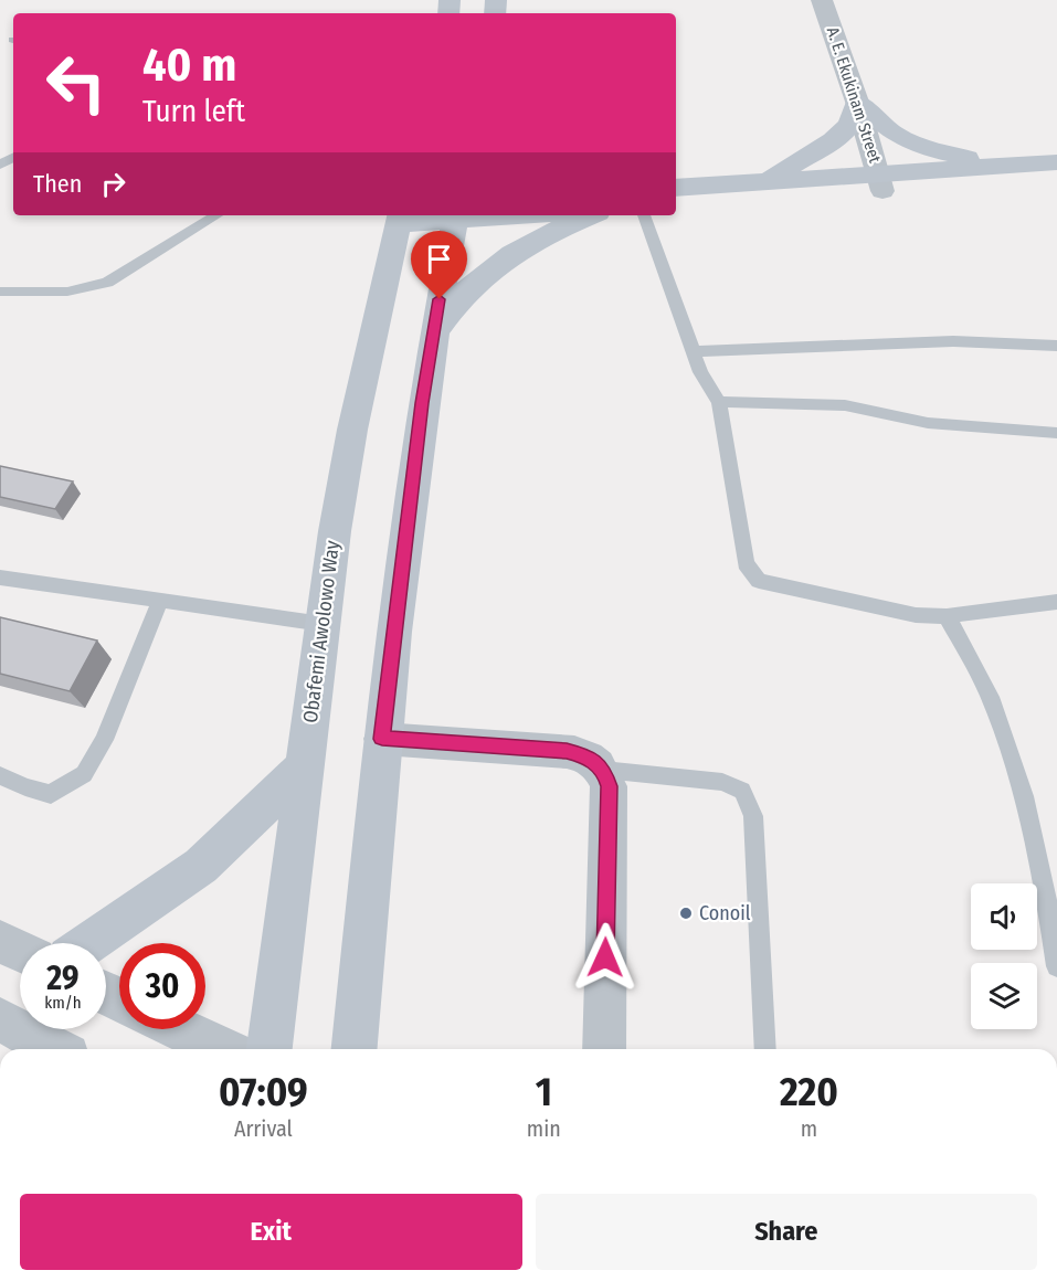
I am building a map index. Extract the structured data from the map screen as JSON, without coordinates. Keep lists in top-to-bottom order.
{
  "streets": {
    "main road": ["Obafemi Awolowo Way"],
    "street": ["A. E. Ekukinam Street"]
  },
  "places": ["Conoil"],
  "page": {
    "turn": ["40 m", "Turn left"],
    "then": "Then",
    "speed": "29 km/h",
    "limit": "30",
    "eta": [
      "07:09",
      "Arrival",
      "1",
      "min",
      "220",
      "m"
    ],
    "buttons": ["Exit", "Share"]
  }
}
